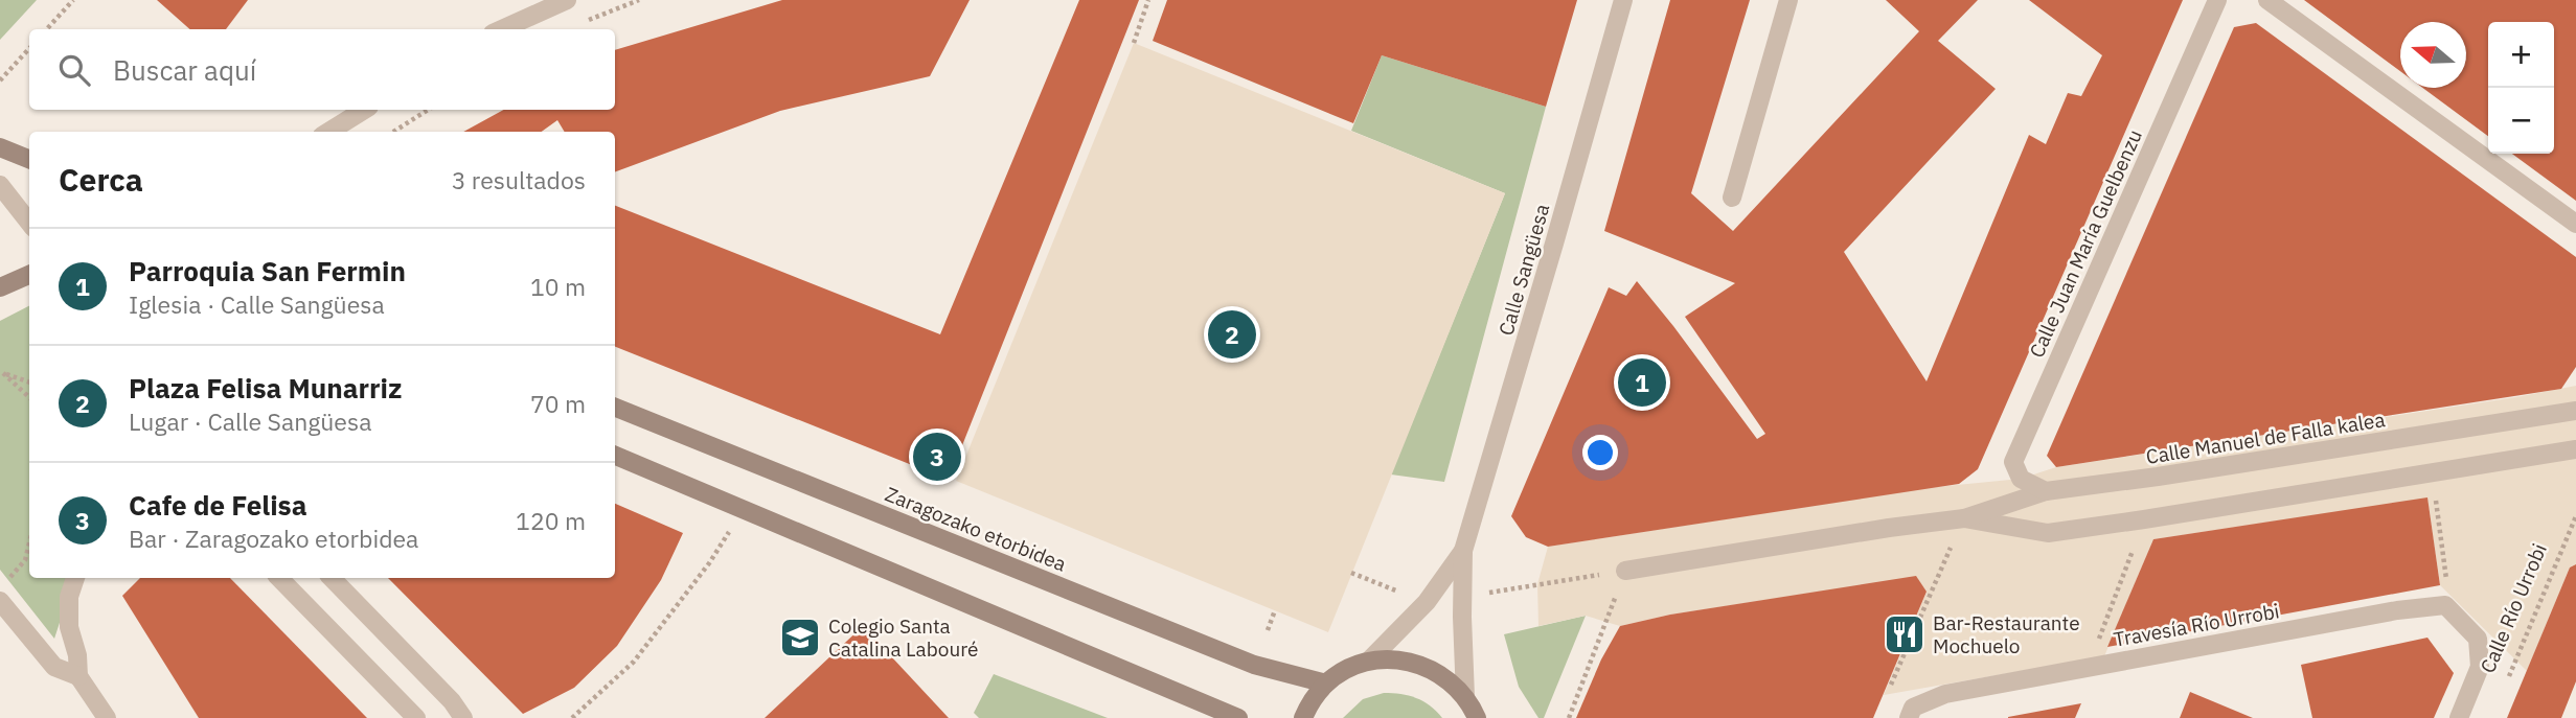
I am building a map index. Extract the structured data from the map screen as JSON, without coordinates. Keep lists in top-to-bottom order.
{
  "streets": {
    "main road": ["Zaragozako etorbidea"],
    "street": [
      "Calle Juan María Guelbenzu",
      "Calle Sangüesa",
      "Calle Manuel de Falla kalea",
      "Calle Río Urrobi",
      "Travesía Río Urrobi"
    ]
  },
  "crossings": [
    ["Calle Juan María Guelbenzu", "Calle Manuel de Falla kalea"],
    ["Calle Río Urrobi", "Travesía Río Urrobi"]
  ],
  "places": {
    "restaurant": ["Bar-Restaurante Mochuelo"],
    "school or university": ["Colegio Santa Catalina Labouré"]
  },
  "north": "left",
  "page": {
    "map_buttons": ["+", "−"],
    "search": "Buscar aquí",
    "heading": ["Cerca", "3 resultados"],
    "list": [
      {
        "mark": "1",
        "name": "Parroquia San Fermin",
        "note": "Iglesia · Calle Sangüesa",
        "value": "10 m"
      },
      {
        "mark": "2",
        "name": "Plaza Felisa Munarriz",
        "note": "Lugar · Calle Sangüesa",
        "value": "70 m"
      },
      {
        "mark": "3",
        "name": "Cafe de Felisa",
        "note": "Bar · Zaragozako etorbidea",
        "value": "120 m"
      }
    ],
    "pins": ["2", "1", "3"]
  }
}
